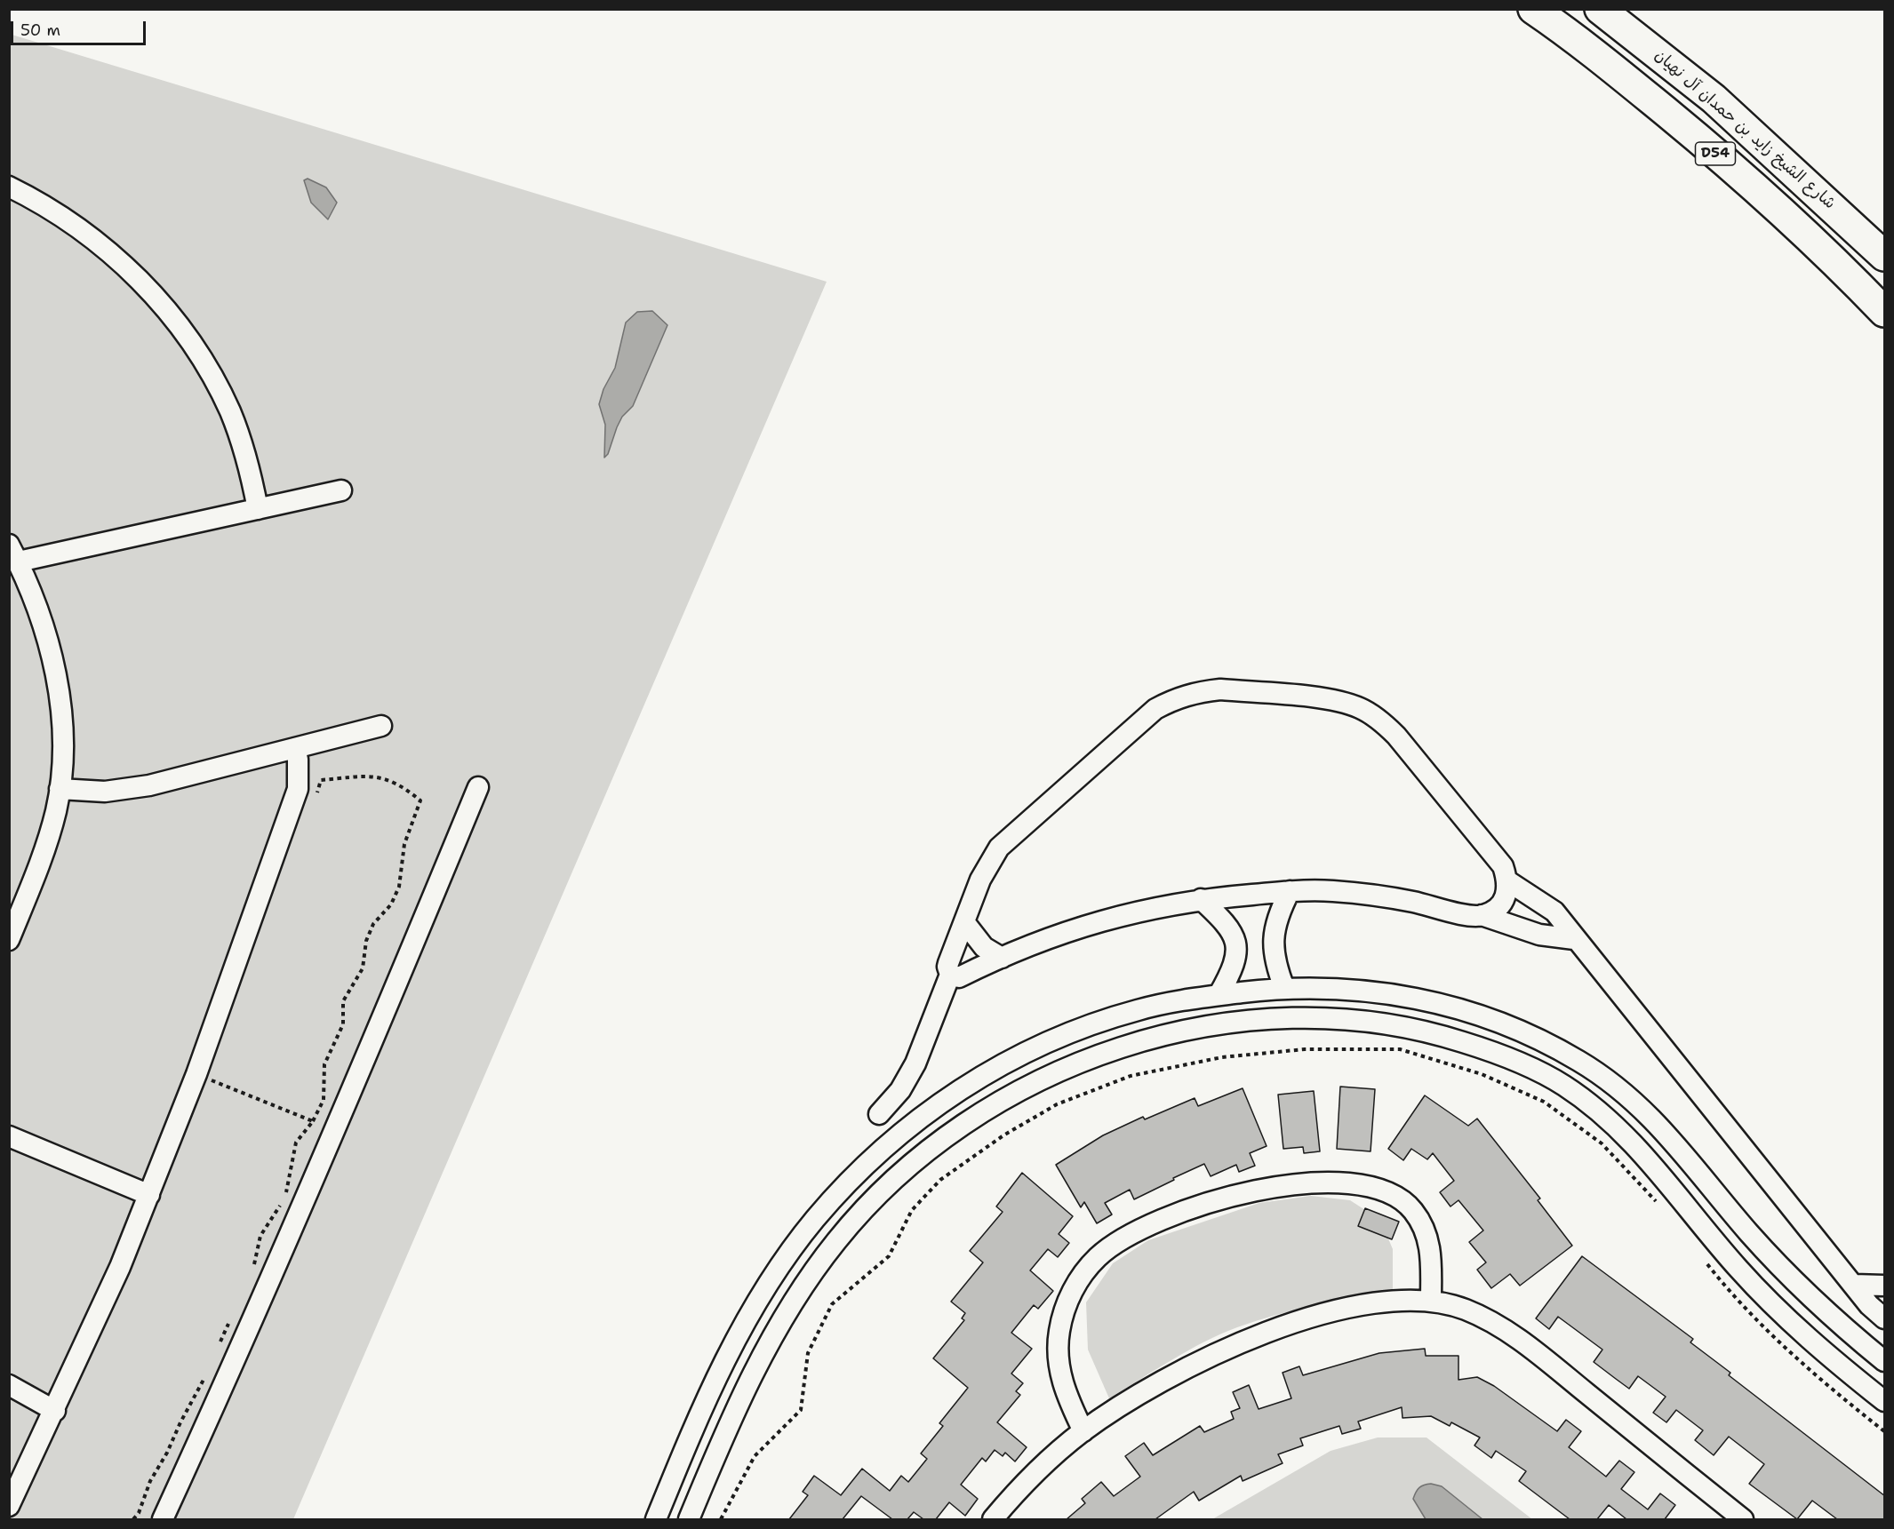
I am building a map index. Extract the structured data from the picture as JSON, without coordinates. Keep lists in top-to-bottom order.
{
  "streets": {
    "highway": ["شارع الشيخ زايد بن حمدان آل نهيان", "D54"]
  },
  "scale_bar": "50 m"
}
